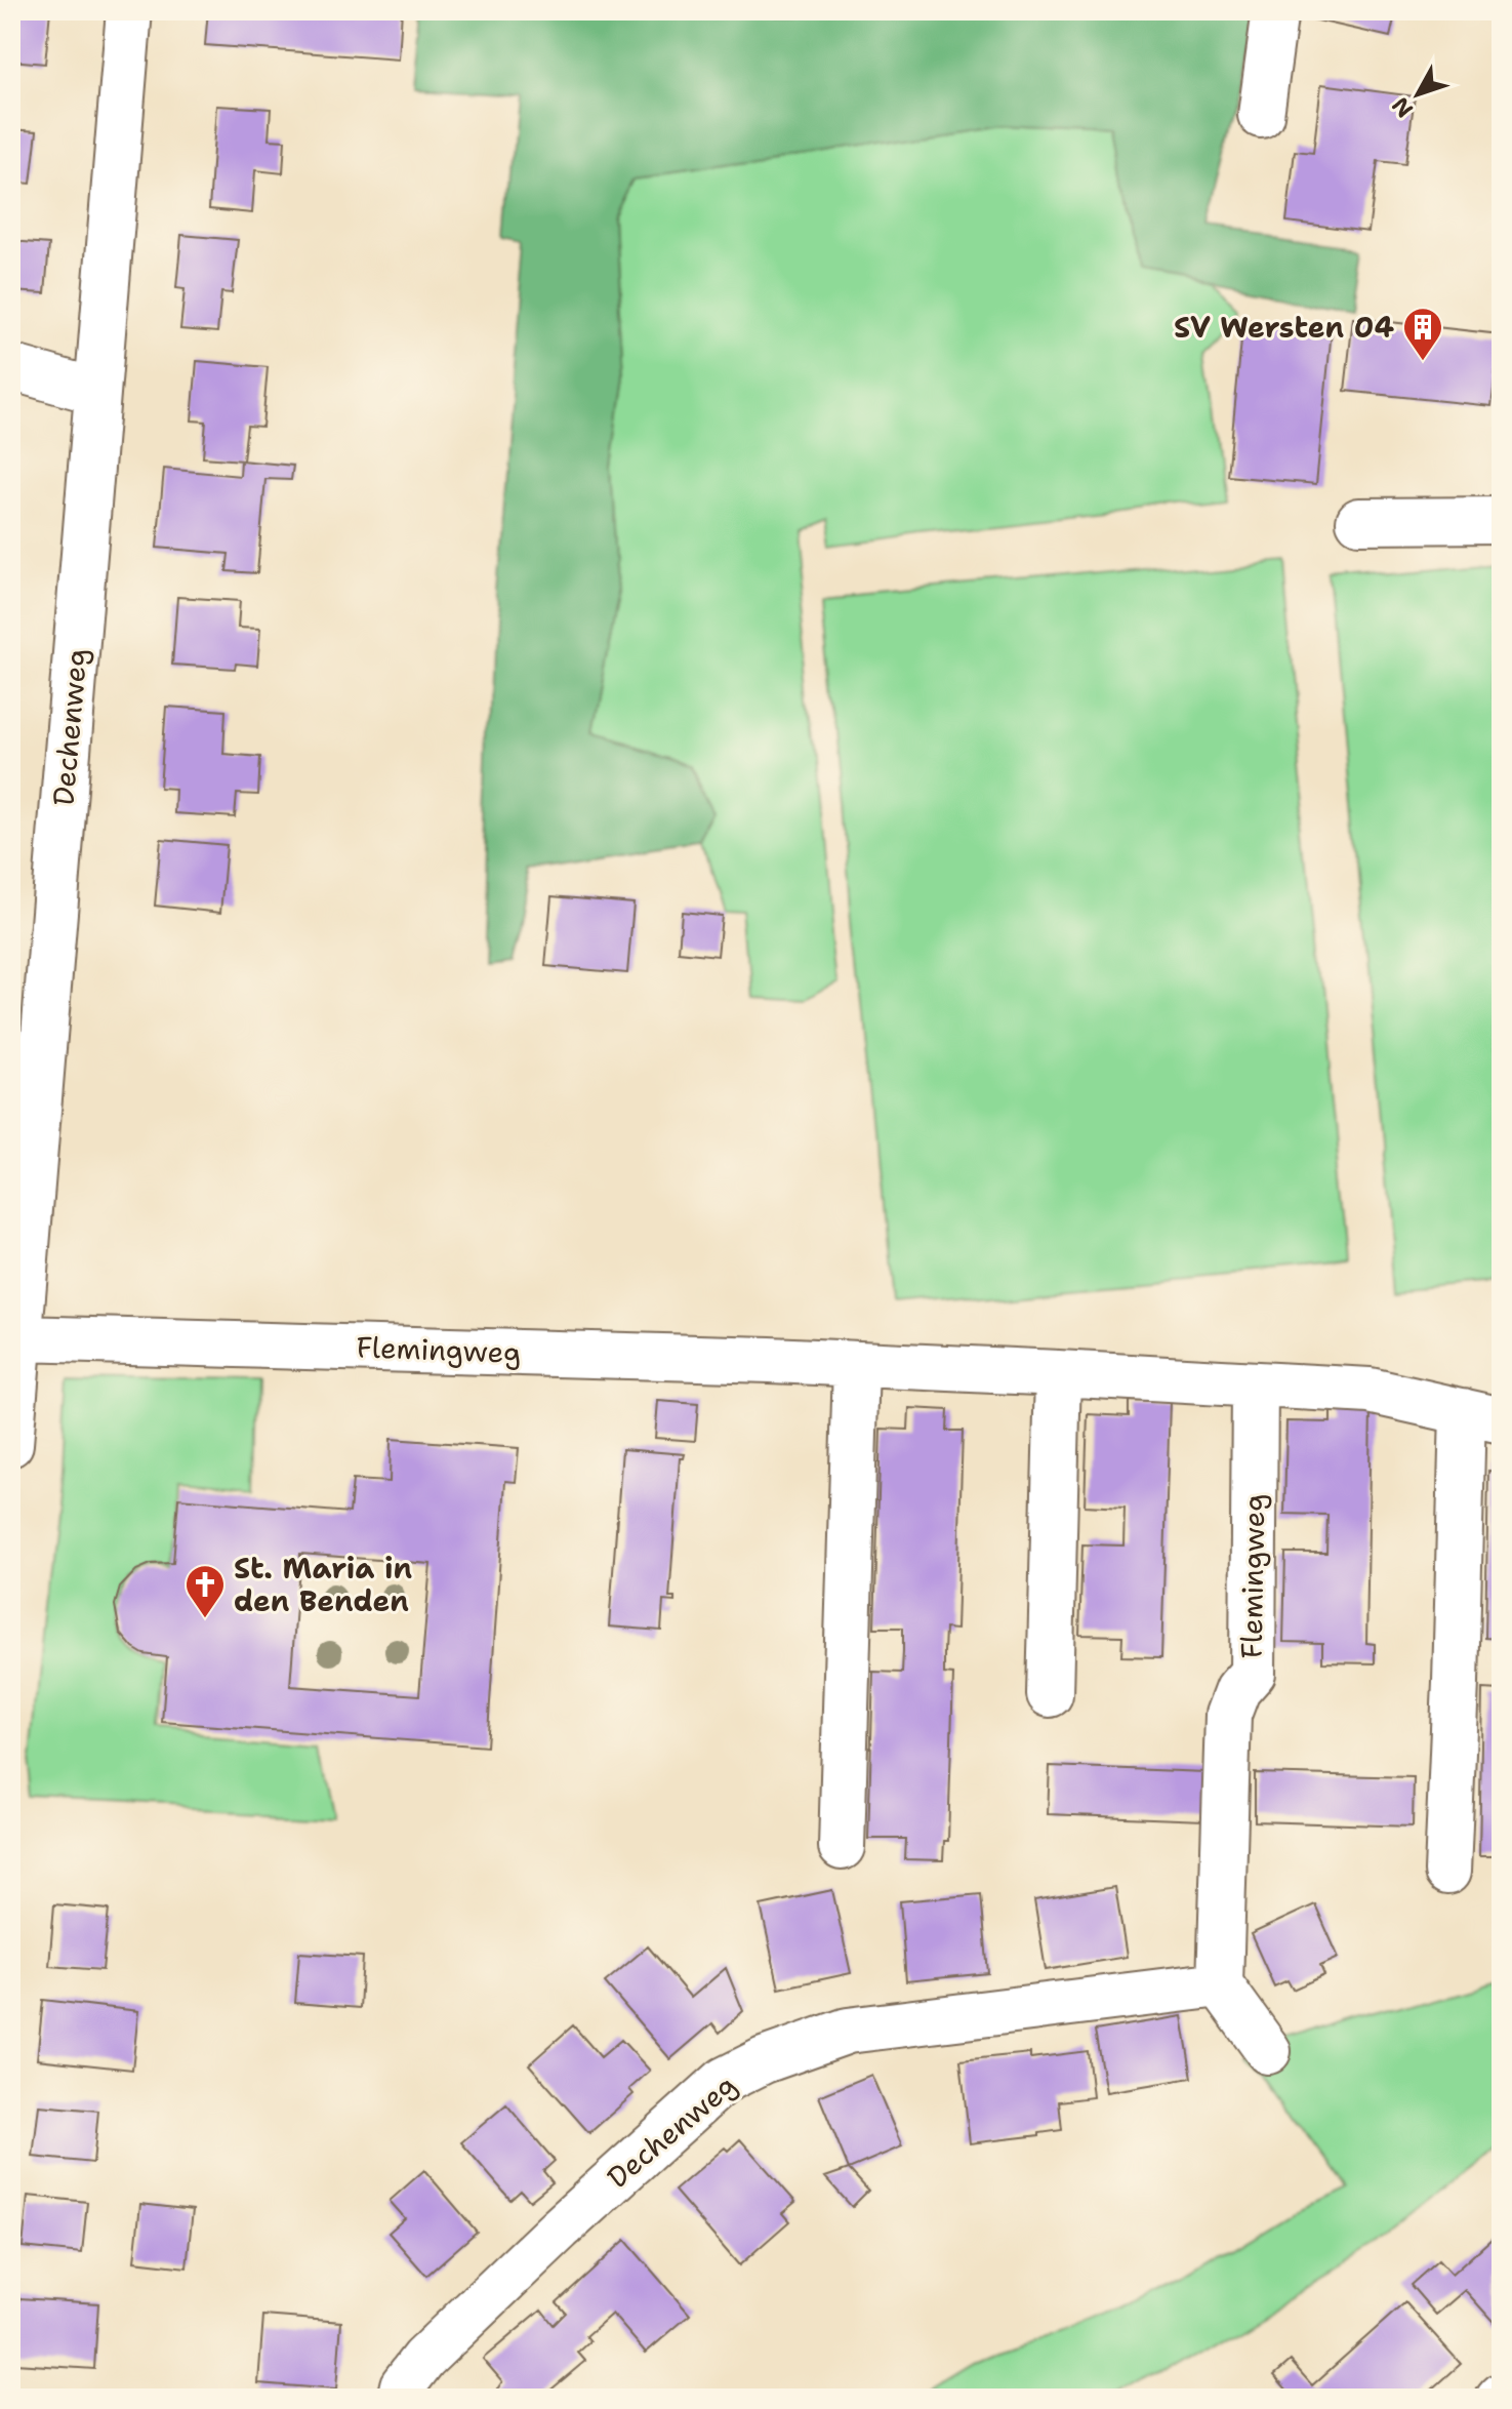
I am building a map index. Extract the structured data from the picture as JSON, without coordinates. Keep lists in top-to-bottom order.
{
  "streets": {
    "street": ["Dechenweg", "Flemingweg"]
  },
  "crossings": [
    ["Dechenweg", "Flemingweg"]
  ],
  "places": {
    "building": ["SV Wersten 04"],
    "church": ["St. Maria in den Benden"]
  },
  "north": "bottom left"
}
